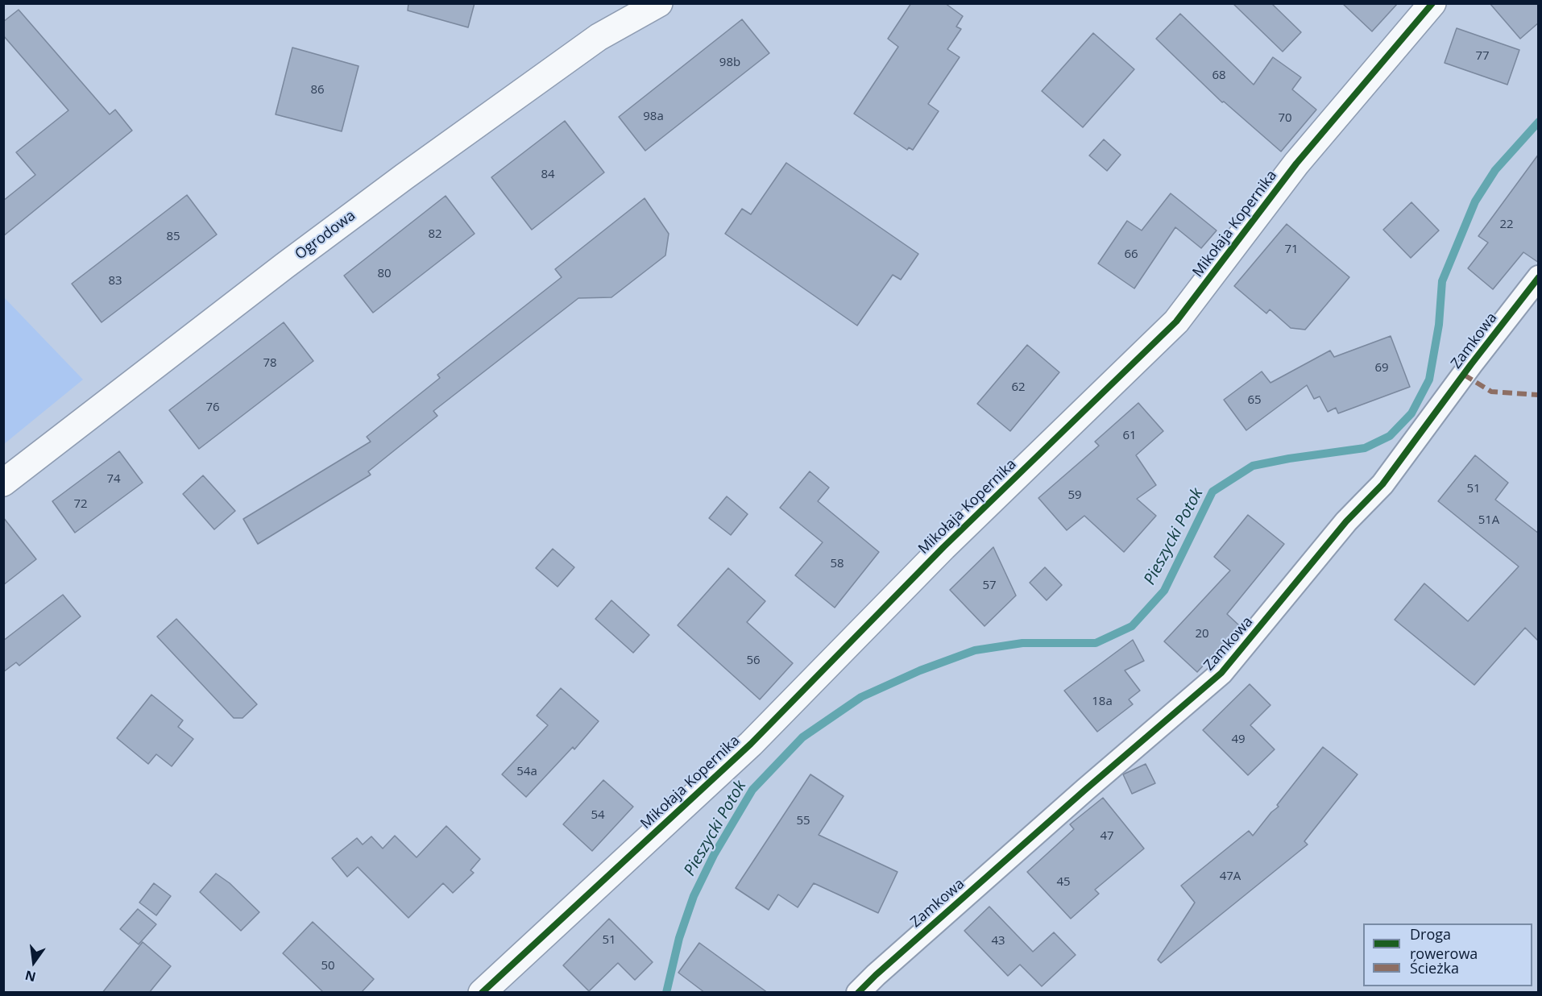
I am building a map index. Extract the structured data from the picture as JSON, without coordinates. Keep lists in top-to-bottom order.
{
  "streets": {
    "street": ["Mikołaja Kopernika", "Ogrodowa", "Zamkowa"]
  },
  "water": ["Pieszycki Potok"],
  "house_numbers": [
    "77",
    "98b",
    "68",
    "86",
    "98a",
    "70",
    "84",
    "22",
    "82",
    "85",
    "71",
    "66",
    "80",
    "83",
    "78",
    "69",
    "62",
    "65",
    "76",
    "61",
    "74",
    "51",
    "59",
    "72",
    "51A",
    "58",
    "57",
    "20",
    "56",
    "18a",
    "49",
    "54a",
    "54",
    "55",
    "47",
    "47A",
    "45",
    "51",
    "43",
    "50"
  ],
  "legend": ["Droga rowerowa", "Ścieżka"],
  "north": "bottom"
}
